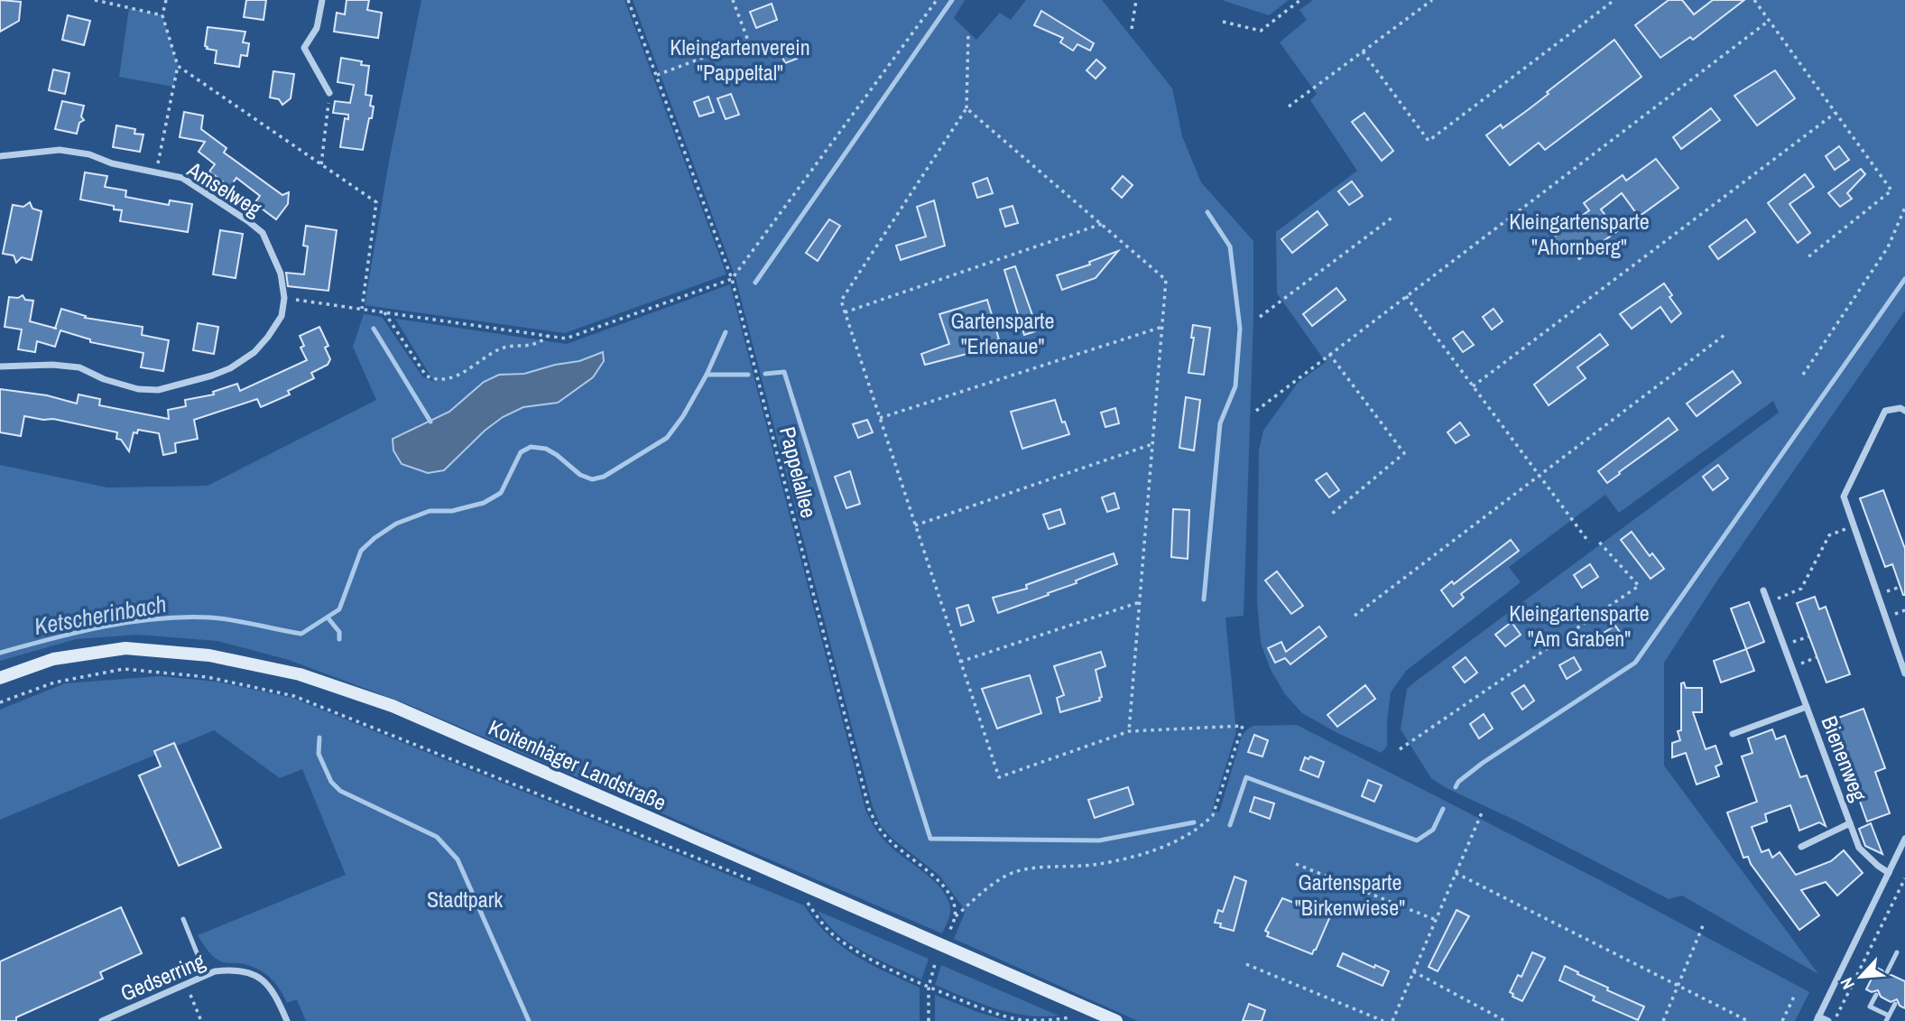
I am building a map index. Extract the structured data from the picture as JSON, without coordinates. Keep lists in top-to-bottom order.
{
  "streets": {
    "main road": ["Koitenhäger Landstraße"],
    "street": ["Amselweg", "Bienenweg", "Gedserring"],
    "path": ["Pappelallee"]
  },
  "water": ["Ketscherinbach"],
  "parks": [
    "Kleingartenverein \"Pappeltal\"",
    "Kleingartensparte \"Ahornberg\"",
    "Gartensparte \"Erlenaue\"",
    "Kleingartensparte \"Am Graben\"",
    "Gartensparte \"Birkenwiese\"",
    "Stadtpark"
  ],
  "north": "bottom left"
}
